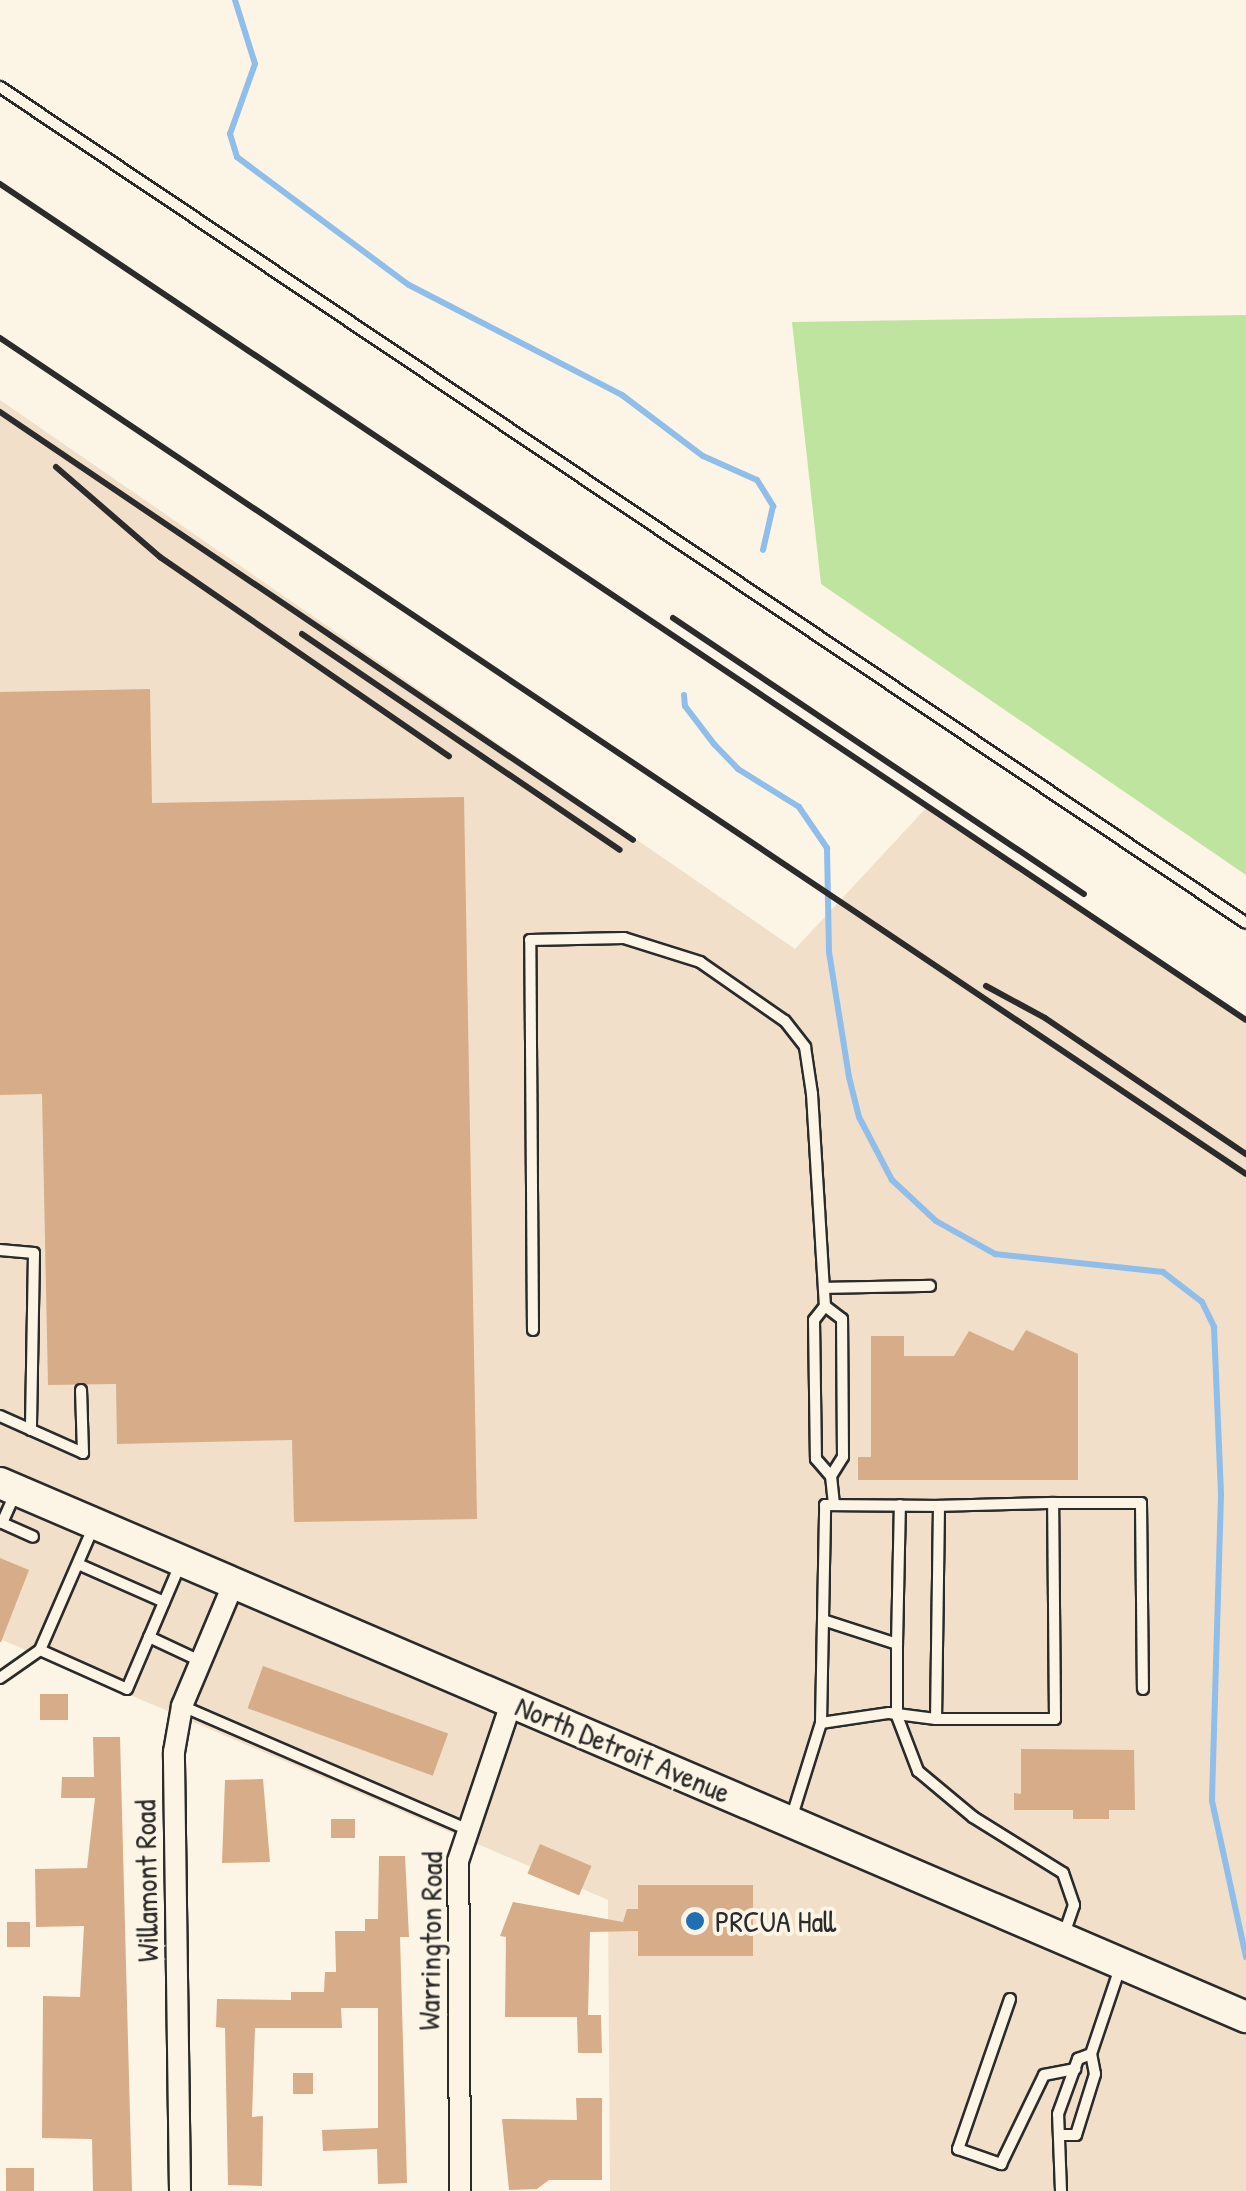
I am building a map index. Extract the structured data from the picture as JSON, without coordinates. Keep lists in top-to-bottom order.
{
  "streets": {
    "main road": ["North Detroit Avenue"],
    "street": ["Willamont Road", "Warrington Road"]
  },
  "crossings": [
    ["North Detroit Avenue", "Willamont Road"],
    ["North Detroit Avenue", "Warrington Road"]
  ],
  "places": ["PRCUA Hall"]
}
